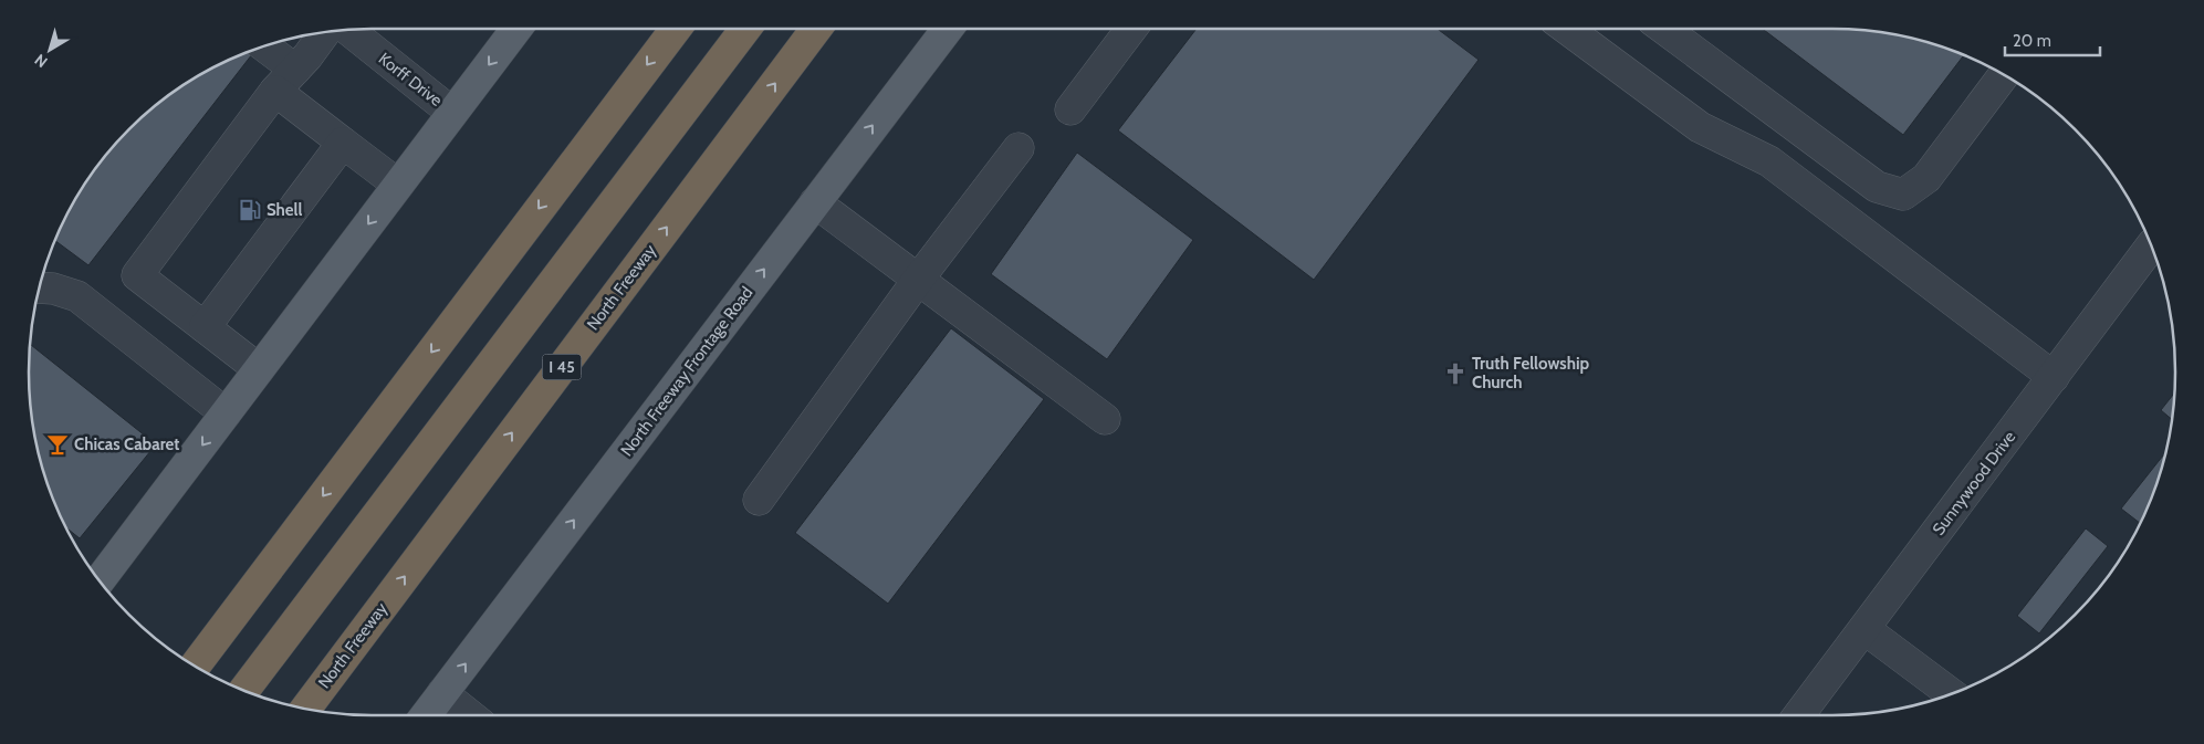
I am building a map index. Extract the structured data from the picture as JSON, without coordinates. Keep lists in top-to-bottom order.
{
  "streets": {
    "highway": ["North Freeway", "I 45"],
    "main road": ["North Freeway Frontage Road"],
    "street": ["Korff Drive", "Sunnywood Drive"]
  },
  "one_way": ["North Freeway Frontage Road"],
  "places": {
    "fuel station": ["Shell"],
    "church": ["Truth Fellowship Church"],
    "bar": ["Chicas Cabaret"]
  },
  "scale_bar": "20 m",
  "north": "bottom left"
}
